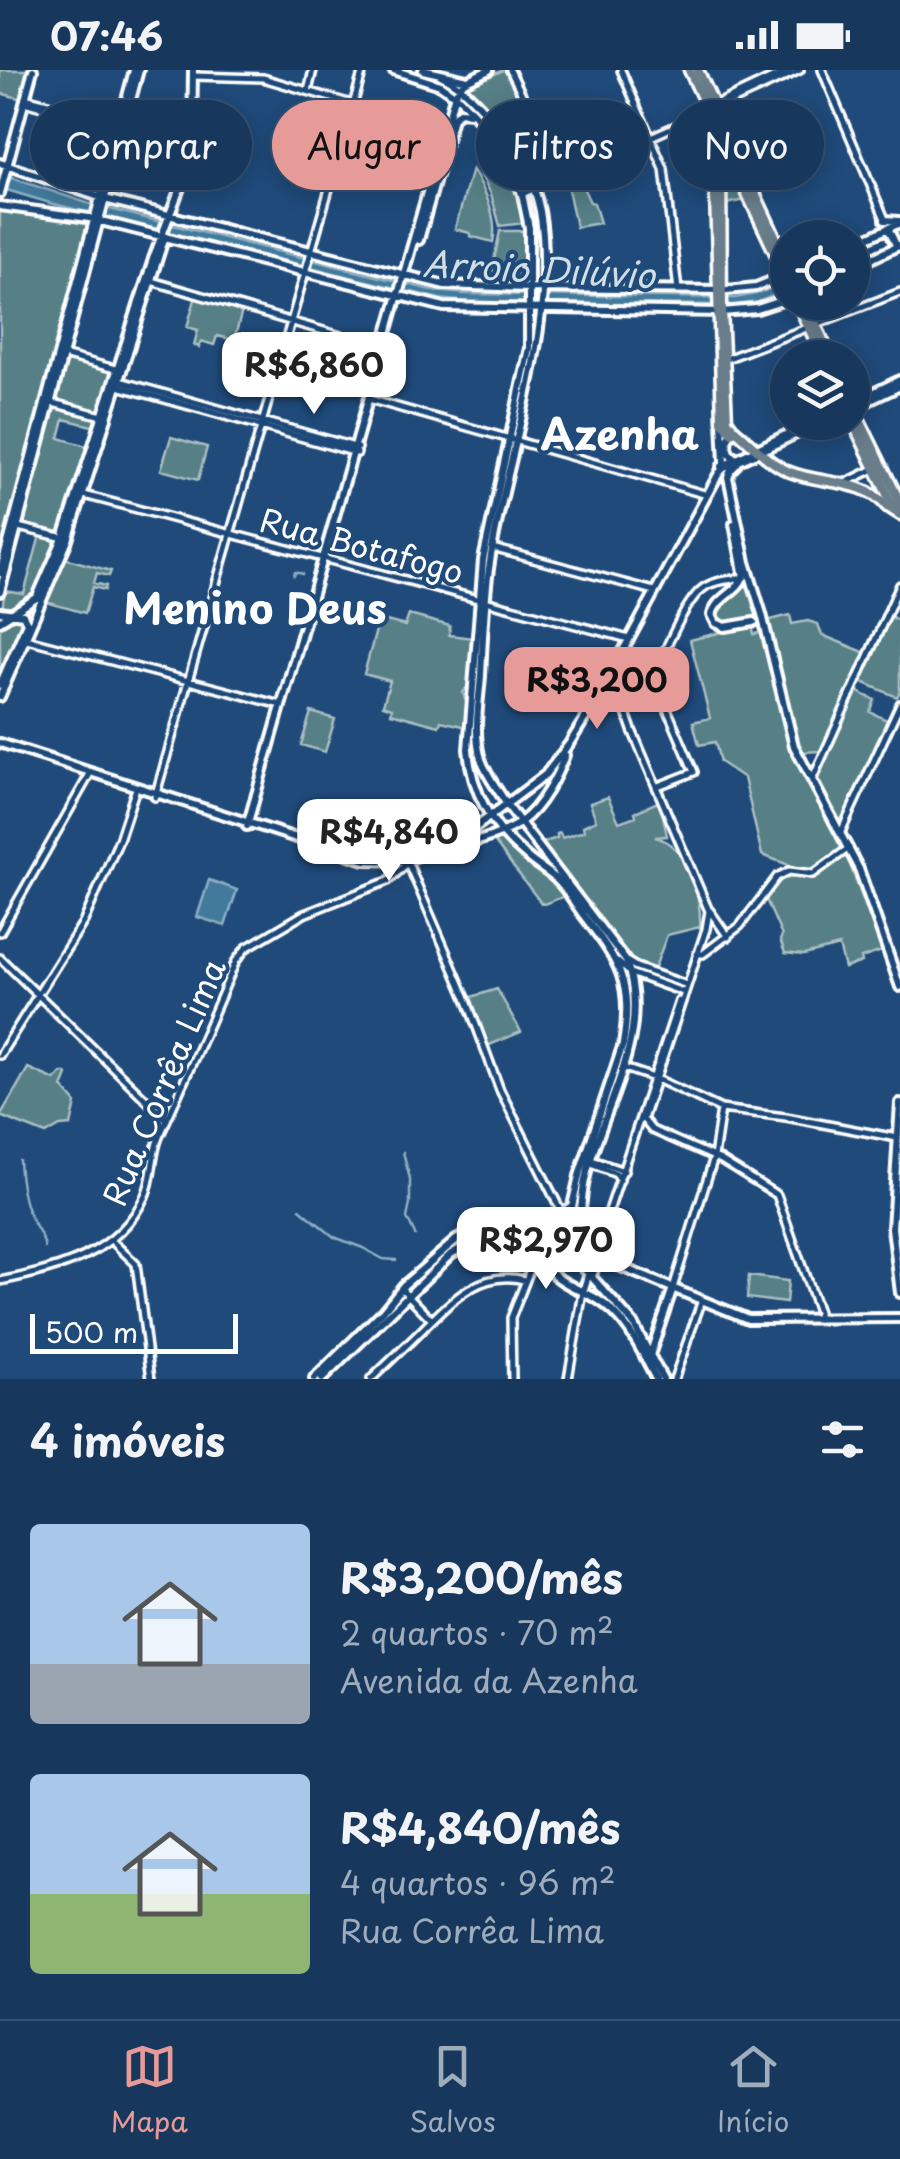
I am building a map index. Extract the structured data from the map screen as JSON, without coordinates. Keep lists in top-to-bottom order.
{
  "streets": {
    "street": ["Rua Botafogo", "Rua Corrêa Lima"]
  },
  "districts": ["Azenha", "Menino Deus"],
  "water": ["Arroio Dilúvio"],
  "scale_bar": "500 m",
  "page": {
    "status": "07:46",
    "chip": [
      "Comprar",
      "Alugar",
      "Filtros",
      "Novo"
    ],
    "price": [
      "R$6,860",
      "R$3,200",
      "R$4,840",
      "R$2,970"
    ],
    "scale": "500 m",
    "heading": "4 imóveis",
    "list": [
      {
        "name": "R$3,200/mês",
        "note": "2 quartos · 70 m² · Avenida da Azenha"
      },
      {
        "name": "R$4,840/mês",
        "note": "4 quartos · 96 m² · Rua Corrêa Lima"
      }
    ],
    "tabs": ["Mapa", "Salvos", "Início"]
  }
}
